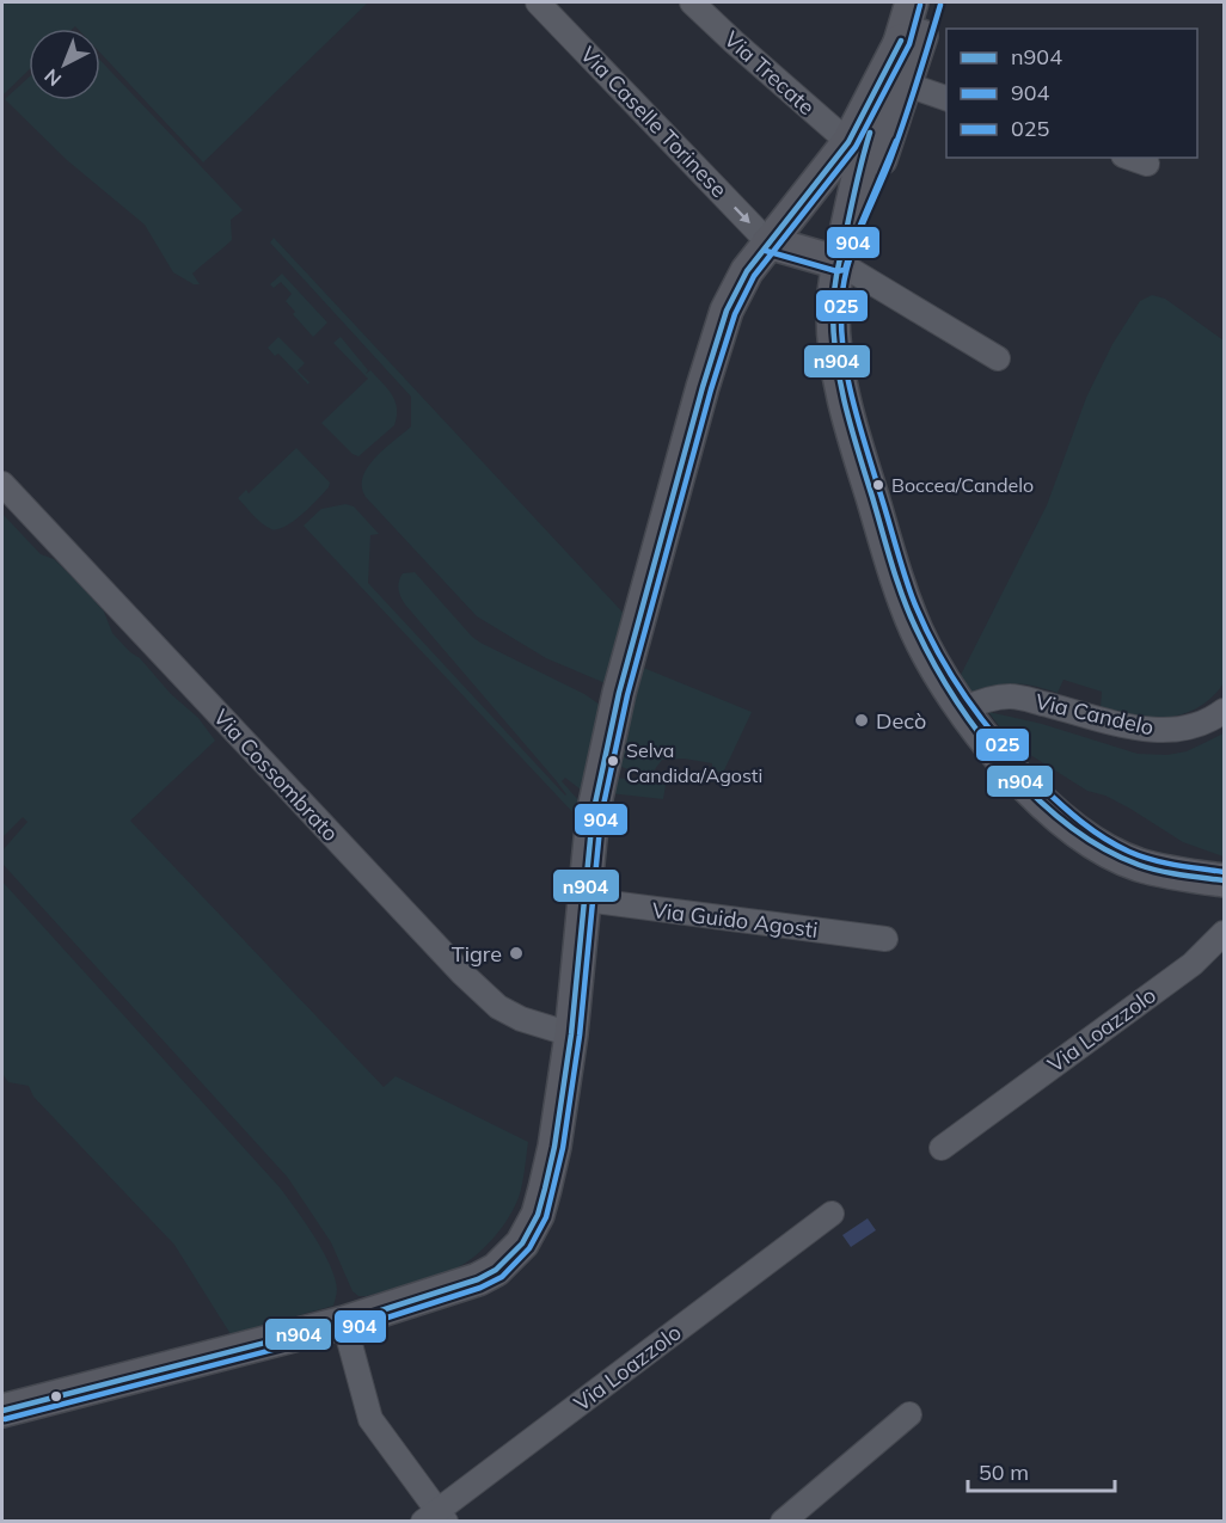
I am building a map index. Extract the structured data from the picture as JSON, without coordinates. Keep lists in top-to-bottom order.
{
  "streets": {
    "street": [
      "Via Trecate",
      "Via Caselle Torinese",
      "Via Candelo",
      "Via Cossombrato",
      "Via Guido Agosti",
      "Via Loazzolo"
    ]
  },
  "one_way": ["Via Caselle Torinese"],
  "places": [
    "Boccea/Candelo",
    "Decò",
    "Selva Candida/Agosti",
    "Tigre"
  ],
  "lines": ["transit line 904", "transit line 025", "transit line n904"],
  "legend": ["n904", "904", "025"],
  "scale_bar": "50 m",
  "north": "bottom left"
}
